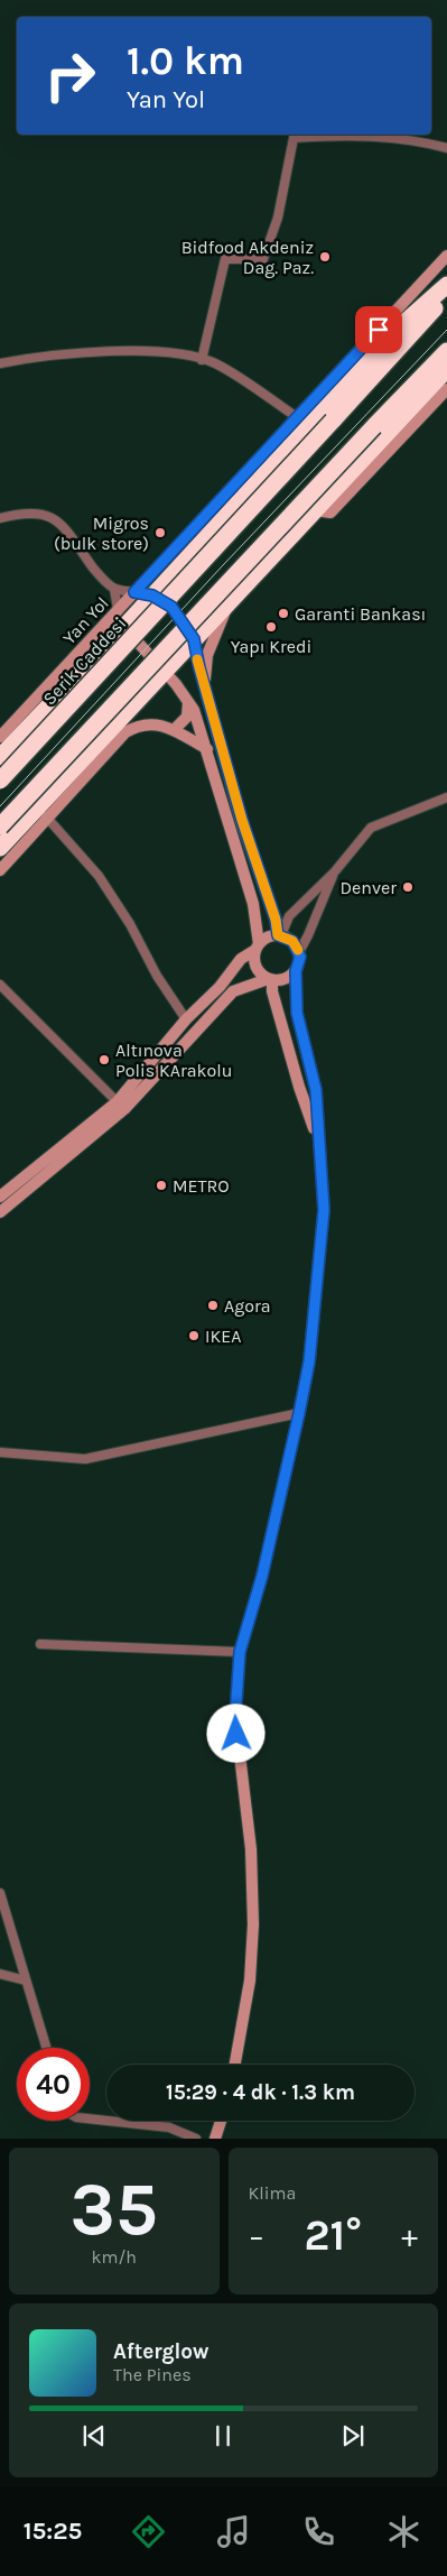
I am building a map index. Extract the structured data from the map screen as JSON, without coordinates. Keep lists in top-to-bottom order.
{
  "streets": {
    "highway": ["Serik Caddesi"],
    "street": ["Yan Yol"]
  },
  "places": [
    "Bidfood Akdeniz Dag. Paz.",
    "Migros (bulk store)",
    "Garanti Bankası",
    "Yapı Kredi",
    "Denver",
    "Altınova Polis KArakolu",
    "METRO",
    "Agora",
    "IKEA"
  ],
  "page": {
    "turn": ["1.0 km", "Yan Yol"],
    "limit": "40",
    "trip": "15:29 · 4 dk · 1.3 km",
    "tile": [
      ["35", "km/h"],
      "Klima"
    ],
    "heat": ["−", "21°", "+"],
    "song": ["Afterglow", "The Pines"],
    "tabs": "15:25"
  }
}
